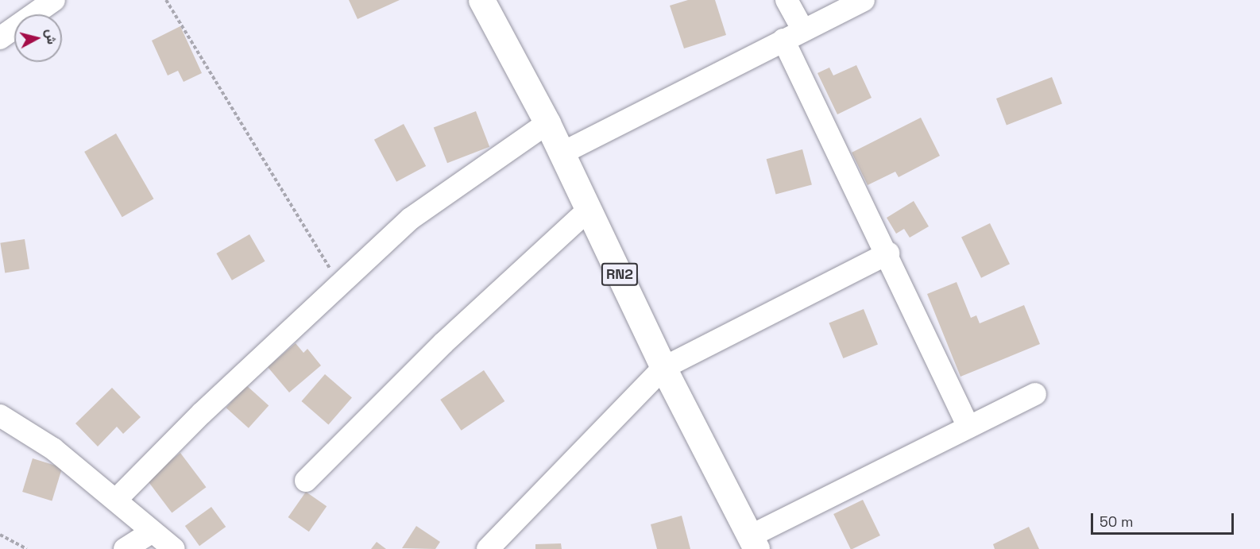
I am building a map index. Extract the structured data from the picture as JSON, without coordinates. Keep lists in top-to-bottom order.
{
  "streets": {
    "main road": ["RN2"]
  },
  "scale_bar": "50 m",
  "north": "right"
}
